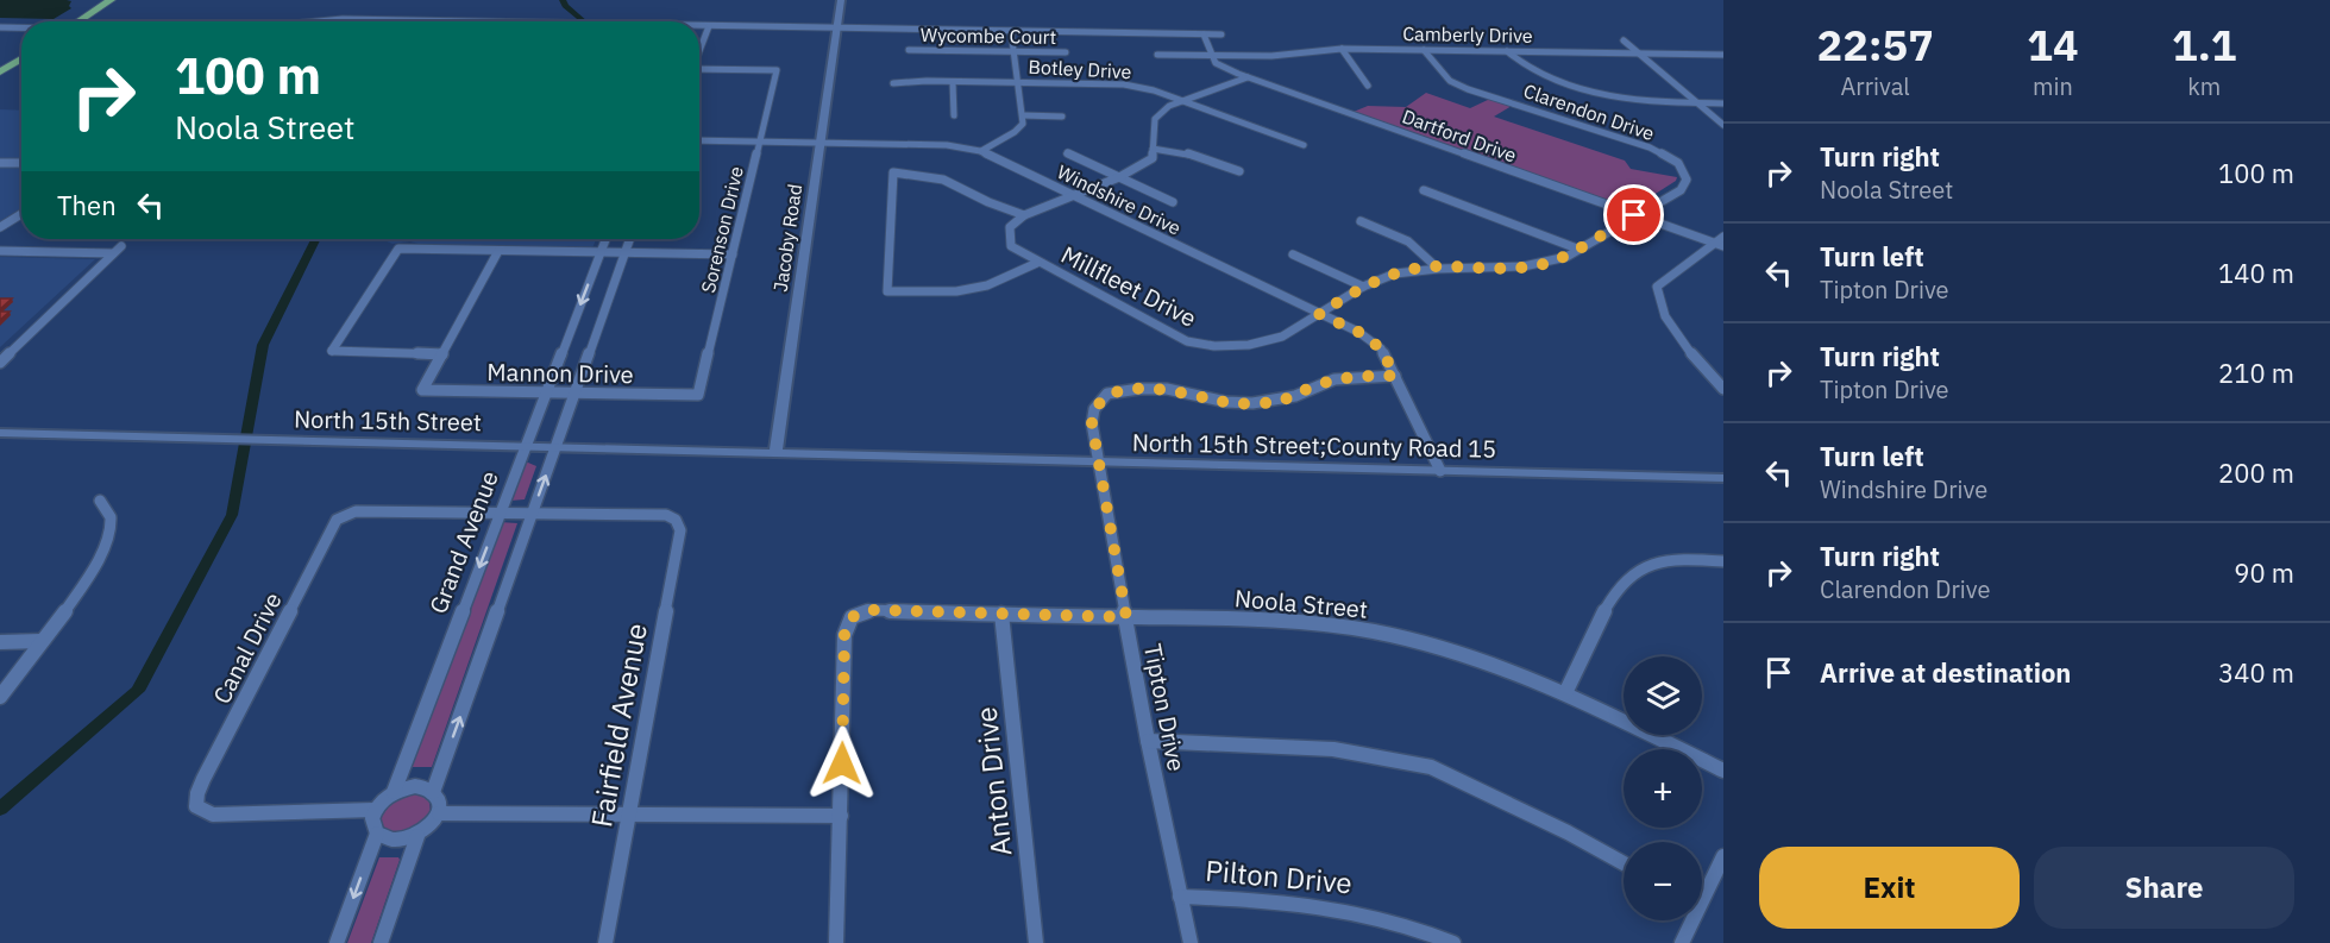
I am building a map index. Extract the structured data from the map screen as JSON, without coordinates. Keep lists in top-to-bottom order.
{
  "streets": {
    "street": [
      "Camberly Drive",
      "Wycombe Court",
      "Botley Drive",
      "Clarendon Drive",
      "Dartford Drive",
      "Windshire Drive",
      "Sorenson Drive",
      "Jacoby Road",
      "Millfleet Drive",
      "Mannon Drive",
      "North 15th Street",
      "North 15th Street;County Road 15",
      "Grand Avenue",
      "Noola Street",
      "Canal Drive",
      "Tipton Drive",
      "Fairfield Avenue",
      "Anton Drive",
      "Pilton Drive"
    ]
  },
  "crossings": [
    ["Camberly Drive", "Clarendon Drive"],
    ["Camberly Drive", "Dartford Drive"],
    ["Clarendon Drive", "Dartford Drive"],
    ["Clarendon Drive", "Windshire Drive"],
    ["Clarendon Drive", "Millfleet Drive"],
    ["Windshire Drive", "Sorenson Drive"],
    ["Windshire Drive", "Jacoby Road"],
    ["Windshire Drive", "Millfleet Drive"],
    ["Windshire Drive", "North 15th Street;County Road 15"],
    ["Windshire Drive", "Tipton Drive"],
    ["Sorenson Drive", "Mannon Drive"],
    ["Jacoby Road", "North 15th Street"],
    ["Jacoby Road", "North 15th Street;County Road 15"],
    ["Mannon Drive", "Grand Avenue"],
    ["North 15th Street", "North 15th Street;County Road 15"],
    ["North 15th Street", "Grand Avenue"],
    ["North 15th Street;County Road 15", "Tipton Drive"],
    ["Grand Avenue", "Canal Drive"],
    ["Noola Street", "Tipton Drive"],
    ["Noola Street", "Anton Drive"],
    ["Tipton Drive", "Pilton Drive"]
  ],
  "page": {
    "eta": [
      "22:57",
      "Arrival",
      "14",
      "min",
      "1.1",
      "km"
    ],
    "turn": ["100 m", "Noola Street"],
    "list": [
      {
        "name": "Turn right",
        "note": "Noola Street",
        "value": "100 m"
      },
      {
        "name": "Turn left",
        "note": "Tipton Drive",
        "value": "140 m"
      },
      {
        "name": "Turn right",
        "note": "Tipton Drive",
        "value": "210 m"
      },
      {
        "name": "Turn left",
        "note": "Windshire Drive",
        "value": "200 m"
      },
      {
        "name": "Turn right",
        "note": "Clarendon Drive",
        "value": "90 m"
      },
      {
        "name": "Arrive at destination",
        "value": "340 m"
      }
    ],
    "then": "Then",
    "map_buttons": ["+", "−"],
    "buttons": ["Exit", "Share"]
  }
}
